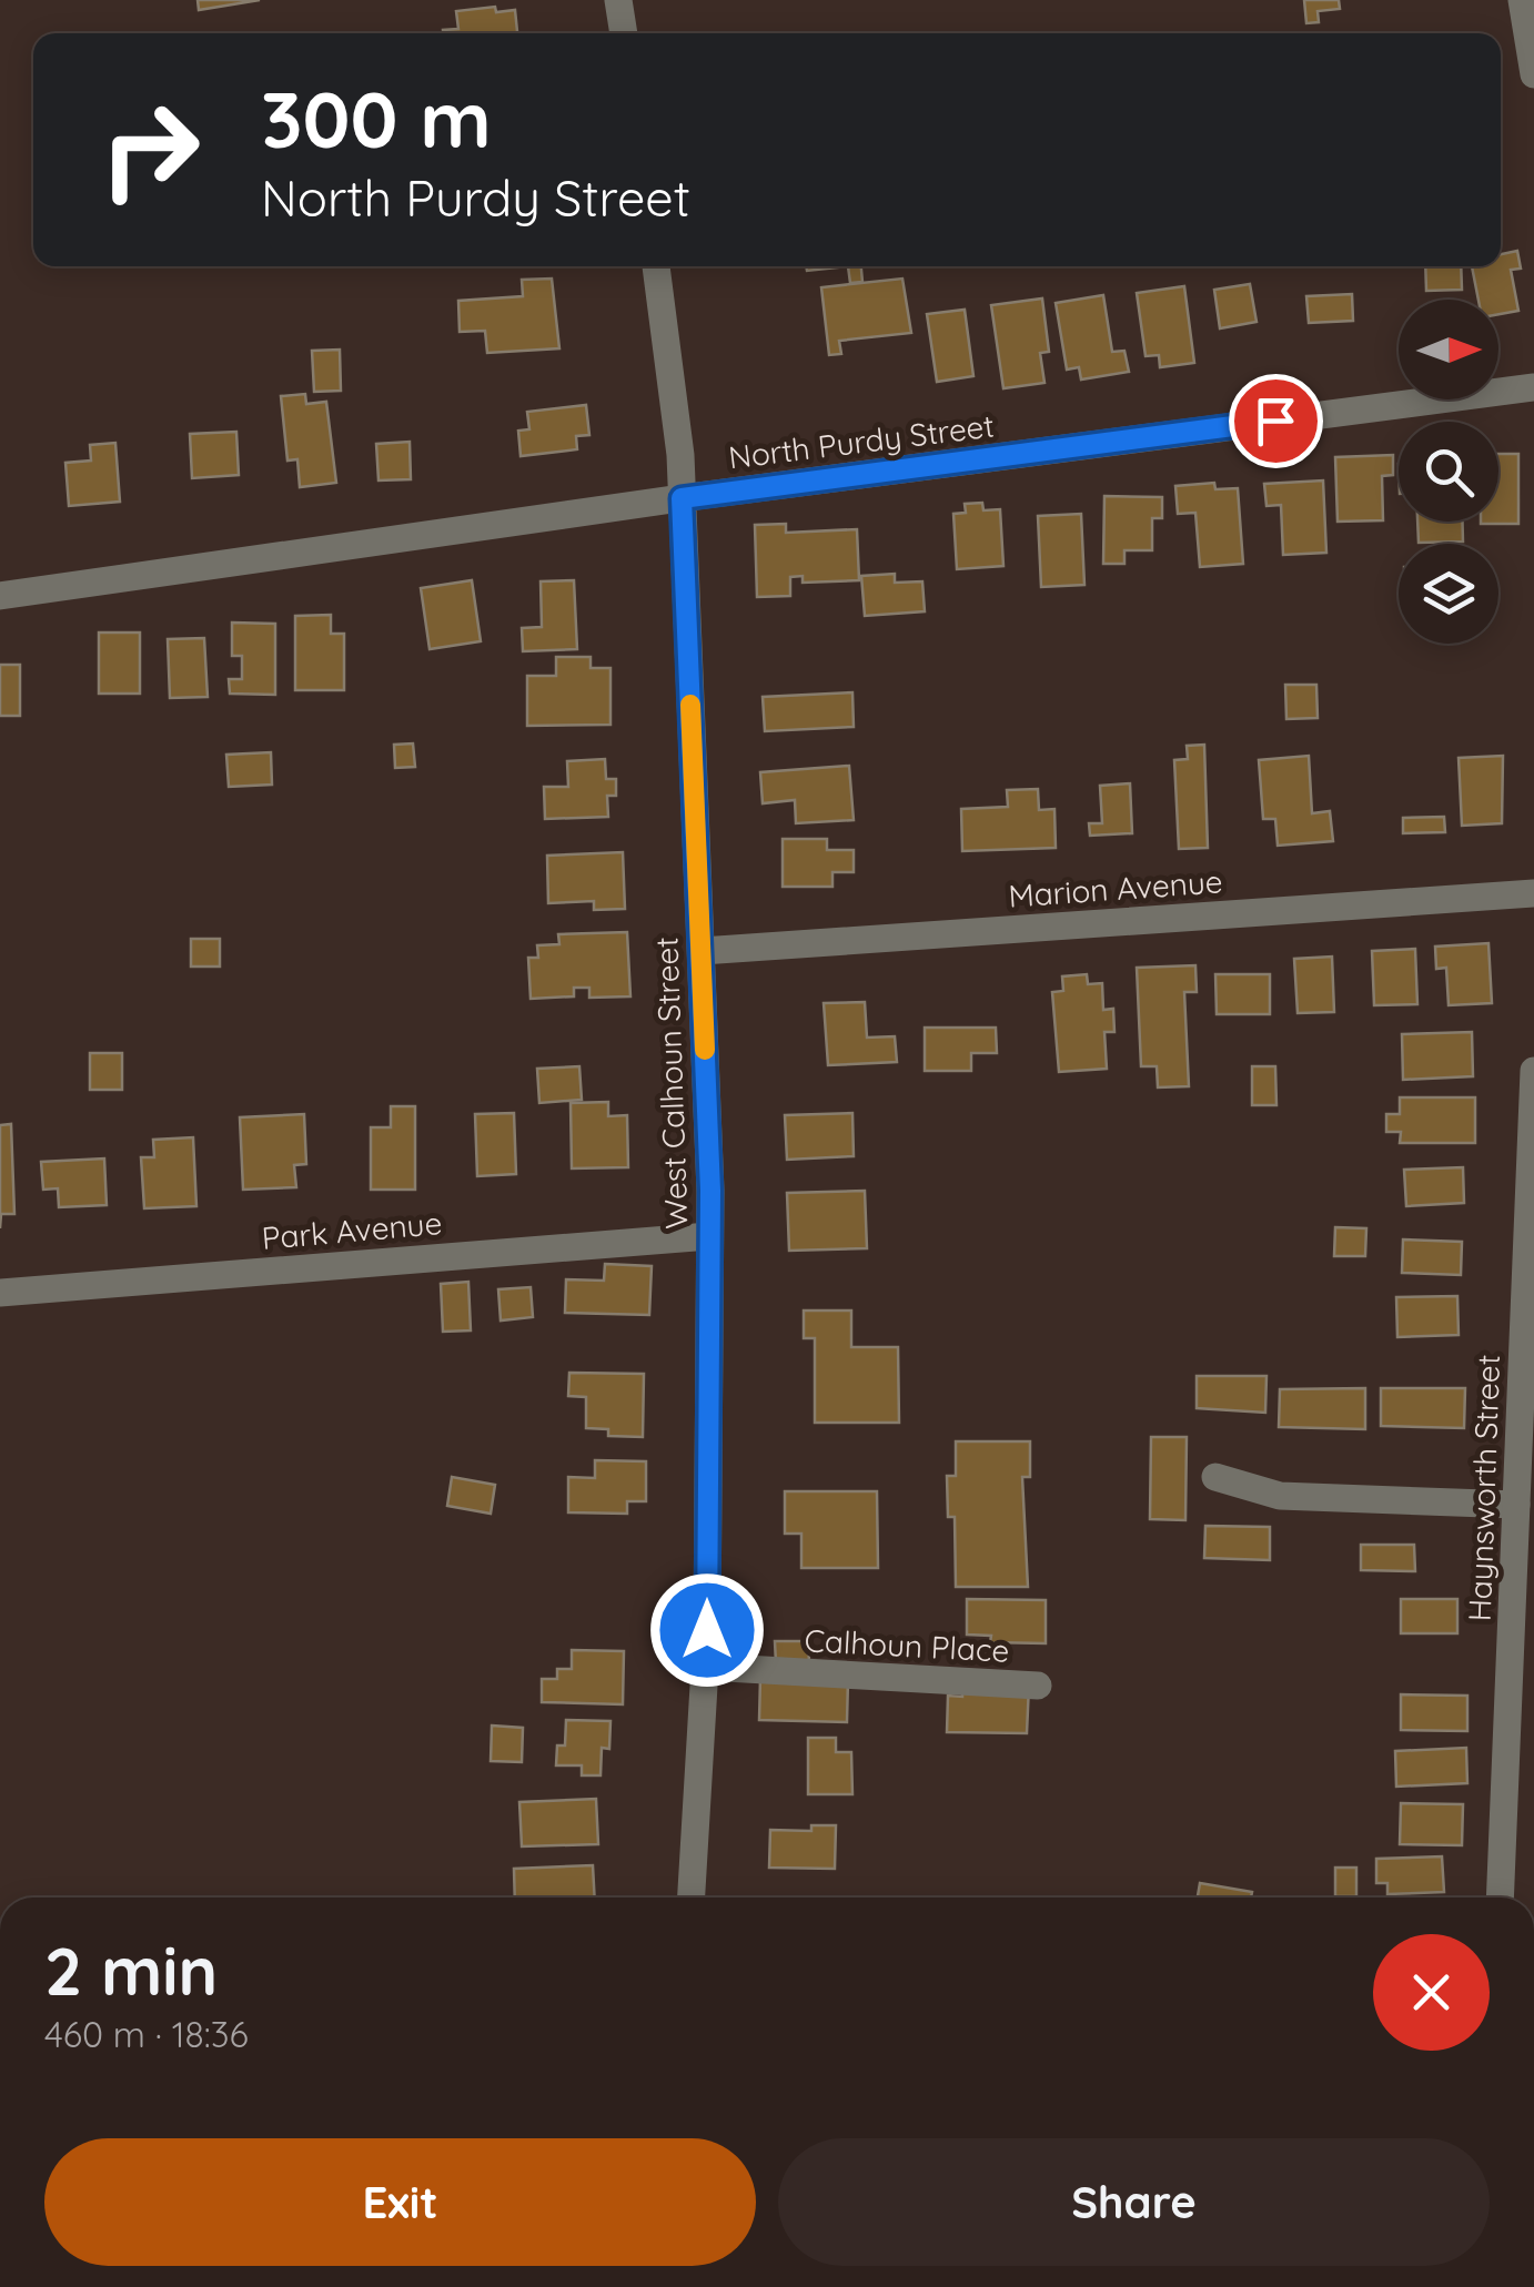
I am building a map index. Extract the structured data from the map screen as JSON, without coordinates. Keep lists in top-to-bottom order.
{
  "streets": {
    "street": [
      "North Purdy Street",
      "Marion Avenue",
      "West Calhoun Street",
      "Park Avenue",
      "Haynsworth Street",
      "Calhoun Place"
    ]
  },
  "crossings": [
    ["North Purdy Street", "West Calhoun Street"],
    ["Marion Avenue", "West Calhoun Street"],
    ["West Calhoun Street", "Park Avenue"],
    ["West Calhoun Street", "Calhoun Place"]
  ],
  "north": "right",
  "page": {
    "turn": ["300 m", "North Purdy Street"],
    "heading": ["2 min", "460 m · 18:36"],
    "buttons": ["Exit", "Share"]
  }
}
